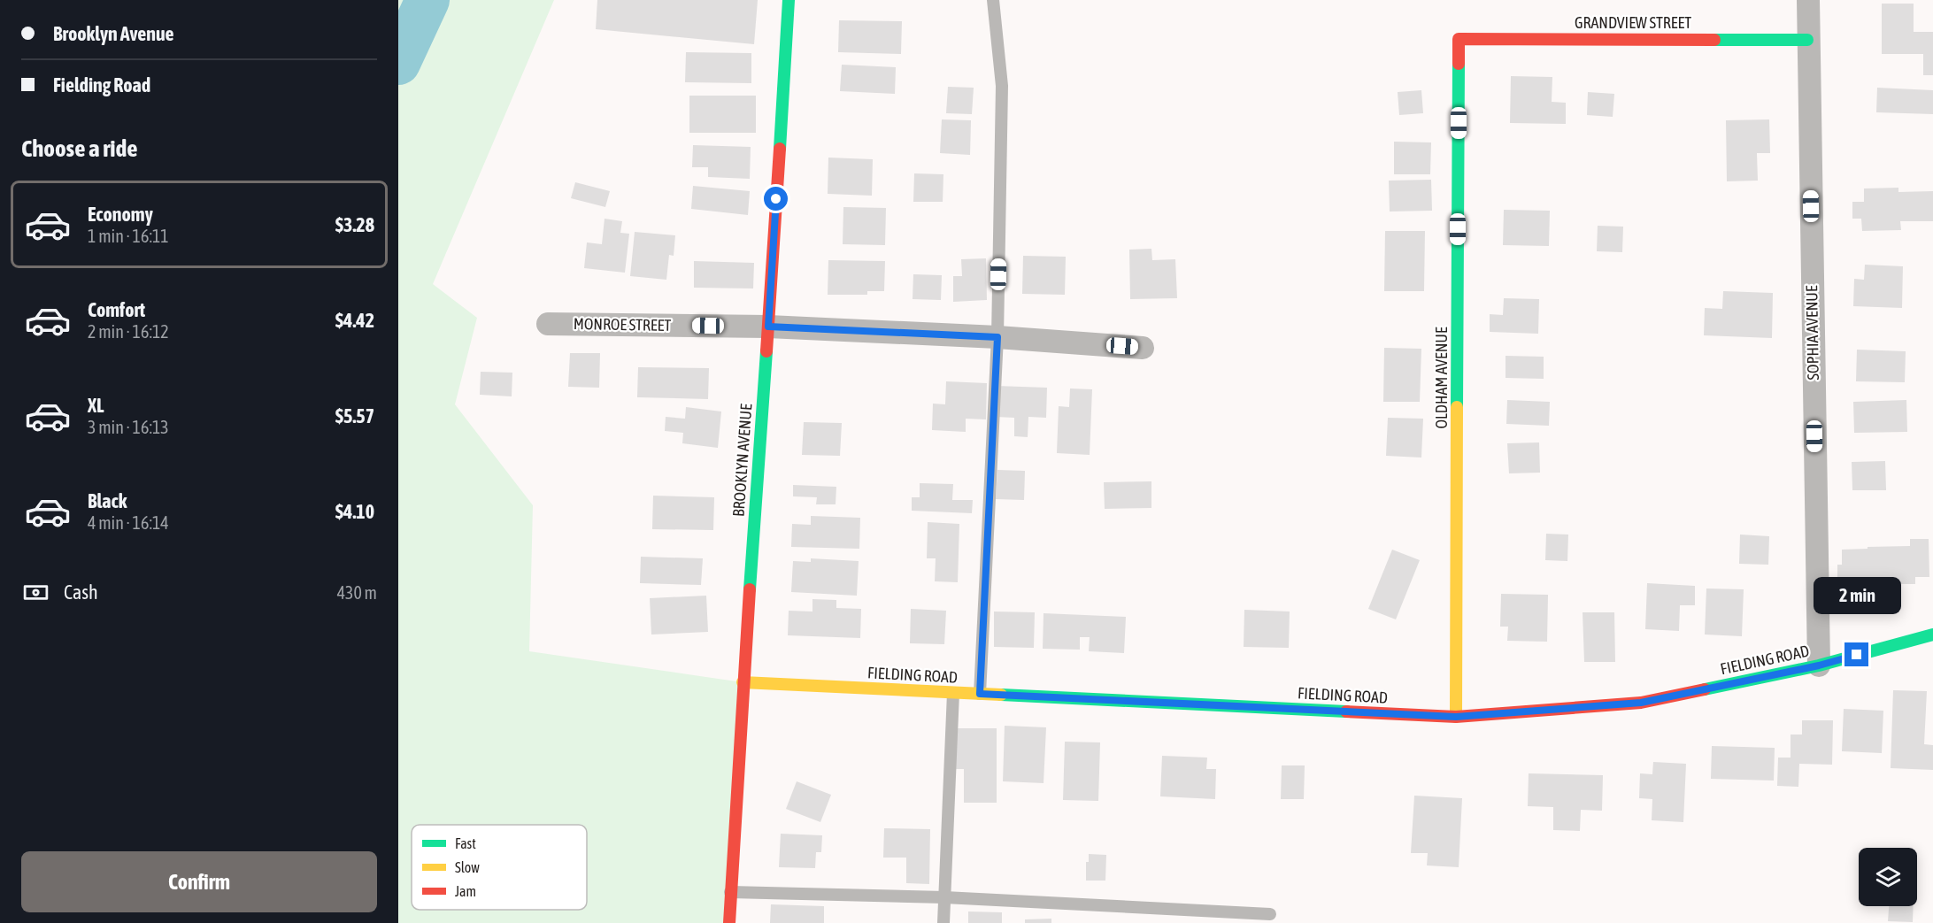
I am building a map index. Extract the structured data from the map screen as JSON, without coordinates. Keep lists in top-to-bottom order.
{
  "streets": {
    "street": [
      "GRANDVIEW STREET",
      "MONROE STREET",
      "SOPHIA AVENUE",
      "OLDHAM AVENUE",
      "BROOKLYN AVENUE",
      "FIELDING ROAD"
    ]
  },
  "crossings": [
    ["GRANDVIEW STREET", "SOPHIA AVENUE"],
    ["GRANDVIEW STREET", "OLDHAM AVENUE"],
    ["MONROE STREET", "BROOKLYN AVENUE"],
    ["SOPHIA AVENUE", "FIELDING ROAD"],
    ["OLDHAM AVENUE", "FIELDING ROAD"],
    ["BROOKLYN AVENUE", "FIELDING ROAD"]
  ],
  "legend": ["Fast", "Slow", "Jam"],
  "page": {
    "banner": ["Brooklyn Avenue", "Fielding Road"],
    "heading": "Choose a ride",
    "list": [
      {
        "name": "Economy",
        "note": "1 min · 16:11",
        "value": "$3.28"
      },
      {
        "name": "Comfort",
        "note": "2 min · 16:12",
        "value": "$4.42"
      },
      {
        "name": "XL",
        "note": "3 min · 16:13",
        "value": "$5.57"
      },
      {
        "name": "Black",
        "note": "4 min · 16:14",
        "value": "$4.10"
      }
    ],
    "pay": ["Cash", "430 m"],
    "bubble": "2 min",
    "buttons": "Confirm"
  }
}
